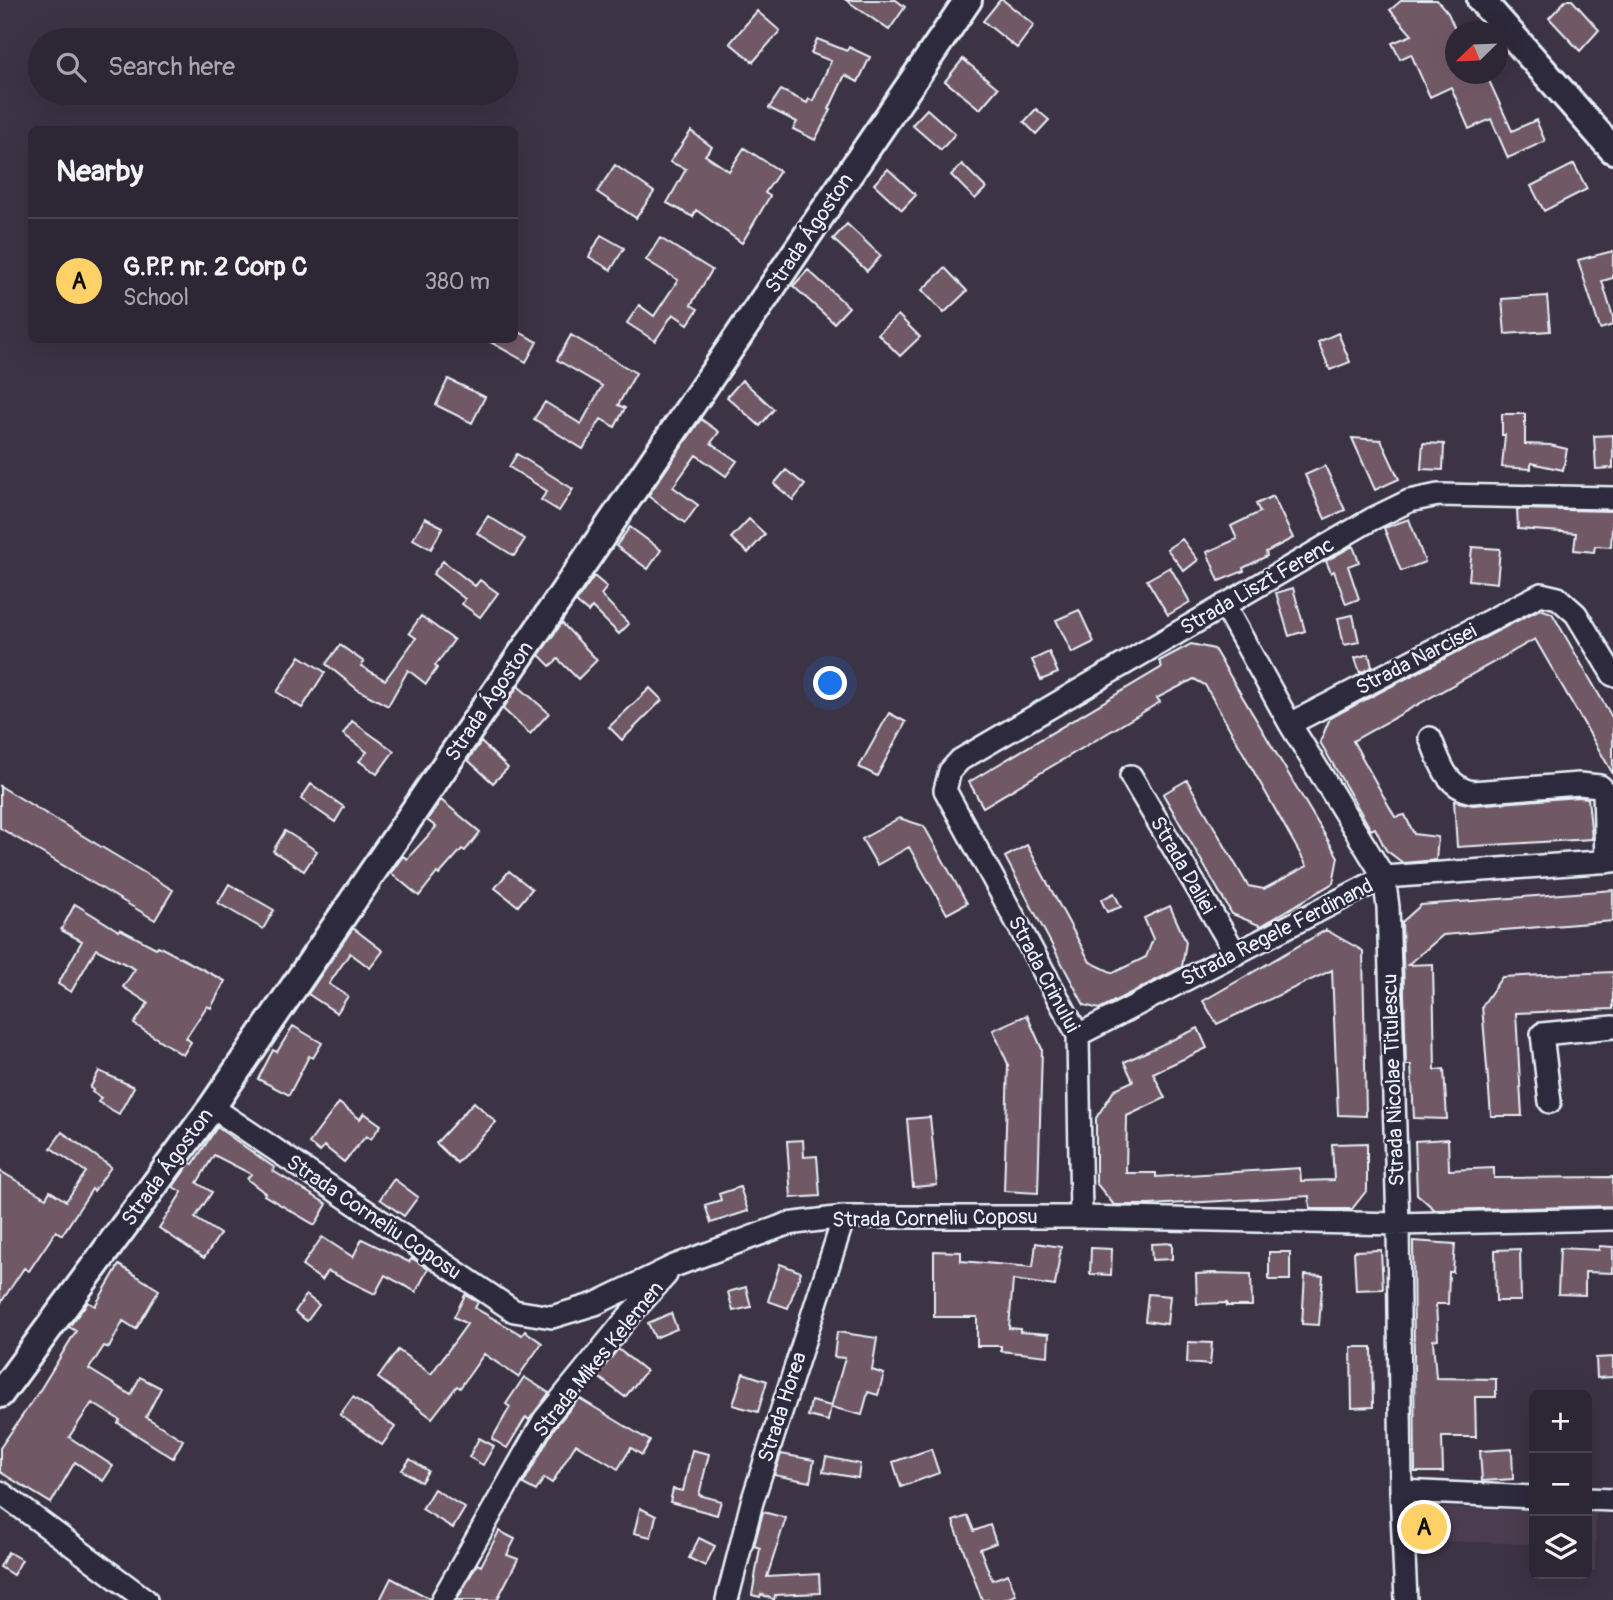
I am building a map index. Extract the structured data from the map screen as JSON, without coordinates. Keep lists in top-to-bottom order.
{
  "streets": {
    "main road": ["Strada Ágoston"],
    "street": [
      "Strada Liszt Ferenc",
      "Strada Narcisei",
      "Strada Daliei",
      "Strada Regele Ferdinand",
      "Strada Crinului",
      "Strada Nicolae Titulescu",
      "Strada Corneliu Coposu",
      "Strada Mikes Kelemen",
      "Strada Horea"
    ]
  },
  "crossings": [
    ["Strada Ágoston", "Strada Corneliu Coposu"],
    ["Strada Liszt Ferenc", "Strada Crinului"],
    ["Strada Liszt Ferenc", "Strada Nicolae Titulescu"],
    ["Strada Narcisei", "Strada Nicolae Titulescu"],
    ["Strada Daliei", "Strada Regele Ferdinand"],
    ["Strada Regele Ferdinand", "Strada Crinului"],
    ["Strada Regele Ferdinand", "Strada Nicolae Titulescu"],
    ["Strada Crinului", "Strada Corneliu Coposu"],
    ["Strada Nicolae Titulescu", "Strada Corneliu Coposu"],
    ["Strada Corneliu Coposu", "Strada Mikes Kelemen"],
    ["Strada Corneliu Coposu", "Strada Horea"]
  ],
  "north": "bottom left",
  "page": {
    "search": "Search here",
    "heading": "Nearby",
    "list": [
      {
        "mark": "A",
        "name": "G.P.P. nr. 2 Corp C",
        "note": "School",
        "value": "380 m"
      }
    ],
    "map_buttons": ["+", "−"],
    "pins": "A"
  }
}
